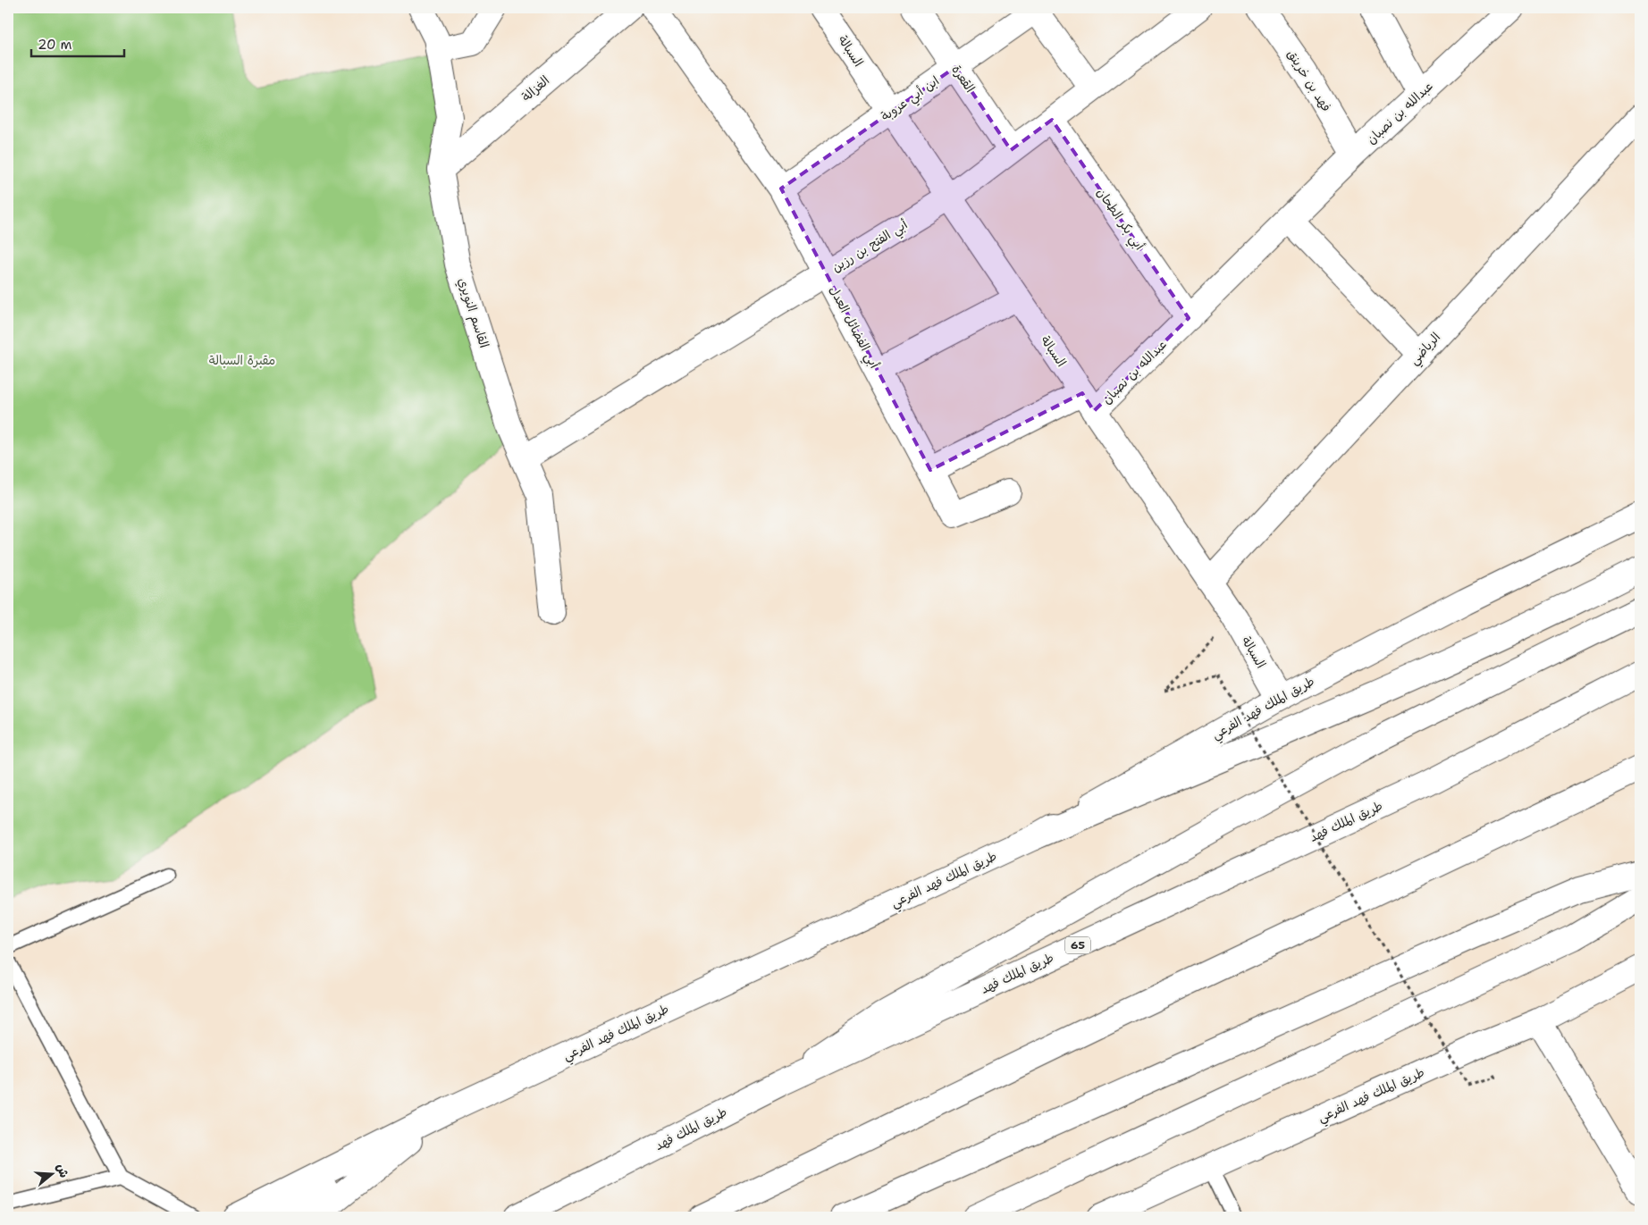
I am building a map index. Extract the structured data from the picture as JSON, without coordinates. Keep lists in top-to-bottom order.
{
  "streets": {
    "main road": [
      "السبالة",
      "القعرة",
      "فهد بن خرينق",
      "الغزالة",
      "ابن أبي عروبة",
      "عبدالله بن نصبان",
      "أبي بكر الطحان",
      "أبي الفتح بن رزين",
      "القاسم النويري",
      "أبي الفضائل العدل",
      "الرياضي",
      "طريق الملك فهد الفرعي",
      "طريق الملك فهد",
      "65"
    ]
  },
  "crossings": [
    ["السبالة", "ابن أبي عروبة"],
    ["السبالة", "عبدالله بن نصبان"],
    ["السبالة", "أبي الفتح بن رزين"],
    ["السبالة", "الرياضي"],
    ["السبالة", "طريق الملك فهد الفرعي"],
    ["القعرة", "ابن أبي عروبة"],
    ["القعرة", "أبي الفتح بن رزين"],
    ["فهد بن خرينق", "عبدالله بن نصبان"],
    ["الغزالة", "القاسم النويري"],
    ["ابن أبي عروبة", "أبي الفضائل العدل"],
    ["عبدالله بن نصبان", "أبي بكر الطحان"],
    ["عبدالله بن نصبان", "أبي الفضائل العدل"],
    ["أبي بكر الطحان", "أبي الفتح بن رزين"],
    ["أبي الفتح بن رزين", "القاسم النويري"],
    ["أبي الفتح بن رزين", "أبي الفضائل العدل"]
  ],
  "parks": ["مقبرة السبالة"],
  "scale_bar": "20 m",
  "north": "right"
}
